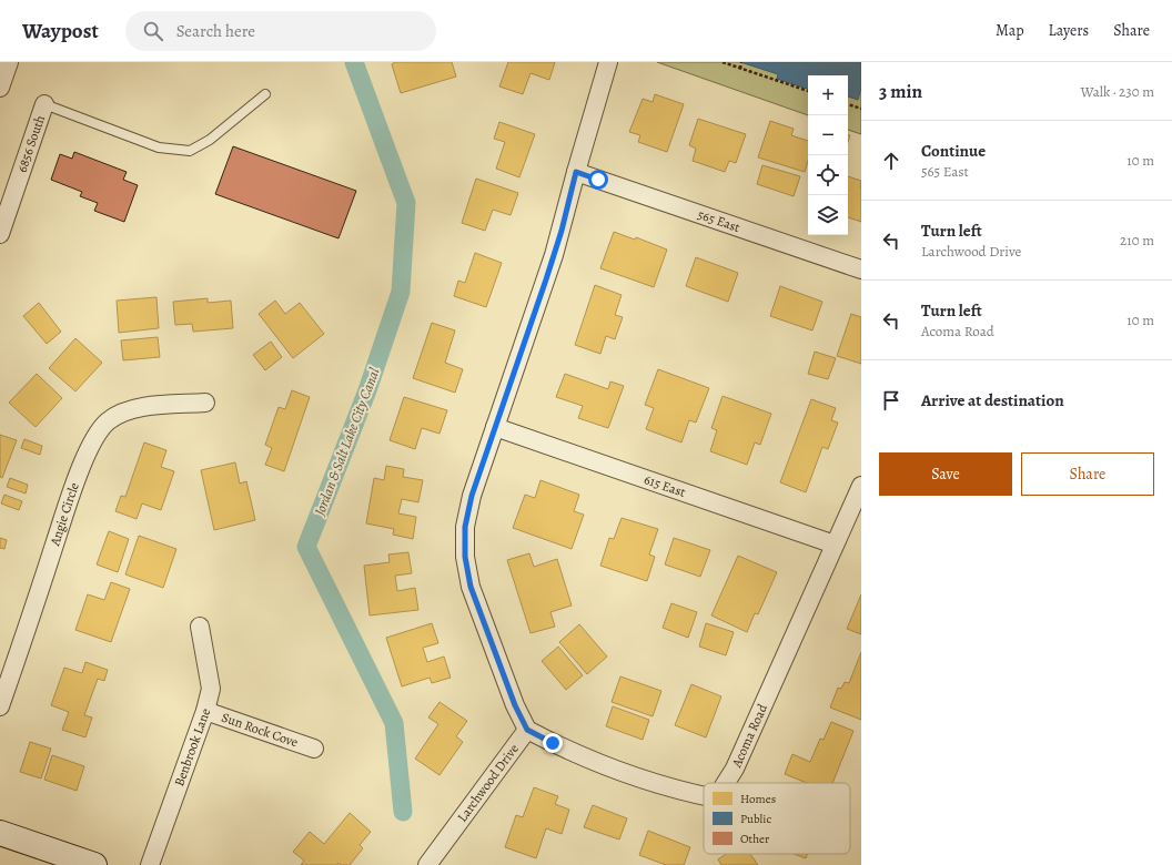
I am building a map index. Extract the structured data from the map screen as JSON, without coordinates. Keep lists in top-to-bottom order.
{
  "streets": {
    "street": [
      "6856 South",
      "565 East",
      "615 East",
      "Angie Circle",
      "Sun Rock Cove",
      "Acoma Road",
      "Benbrook Lane",
      "Larchwood Drive"
    ]
  },
  "crossings": [
    ["615 East", "Acoma Road"],
    ["Sun Rock Cove", "Benbrook Lane"],
    ["Acoma Road", "Larchwood Drive"]
  ],
  "water": ["Jordan & Salt Lake City Canal"],
  "legend": ["Homes", "Public", "Other"],
  "page": {
    "header": "Waypost",
    "search": "Search here",
    "nav": ["Map", "Layers", "Share"],
    "heading": ["3 min", "Walk · 230 m"],
    "map_buttons": ["+", "−"],
    "list": [
      ["Continue", "565 East", "10 m"],
      ["Turn left", "Larchwood Drive", "210 m"],
      ["Turn left", "Acoma Road", "10 m"],
      "Arrive at destination"
    ],
    "buttons": ["Save", "Share"]
  }
}
